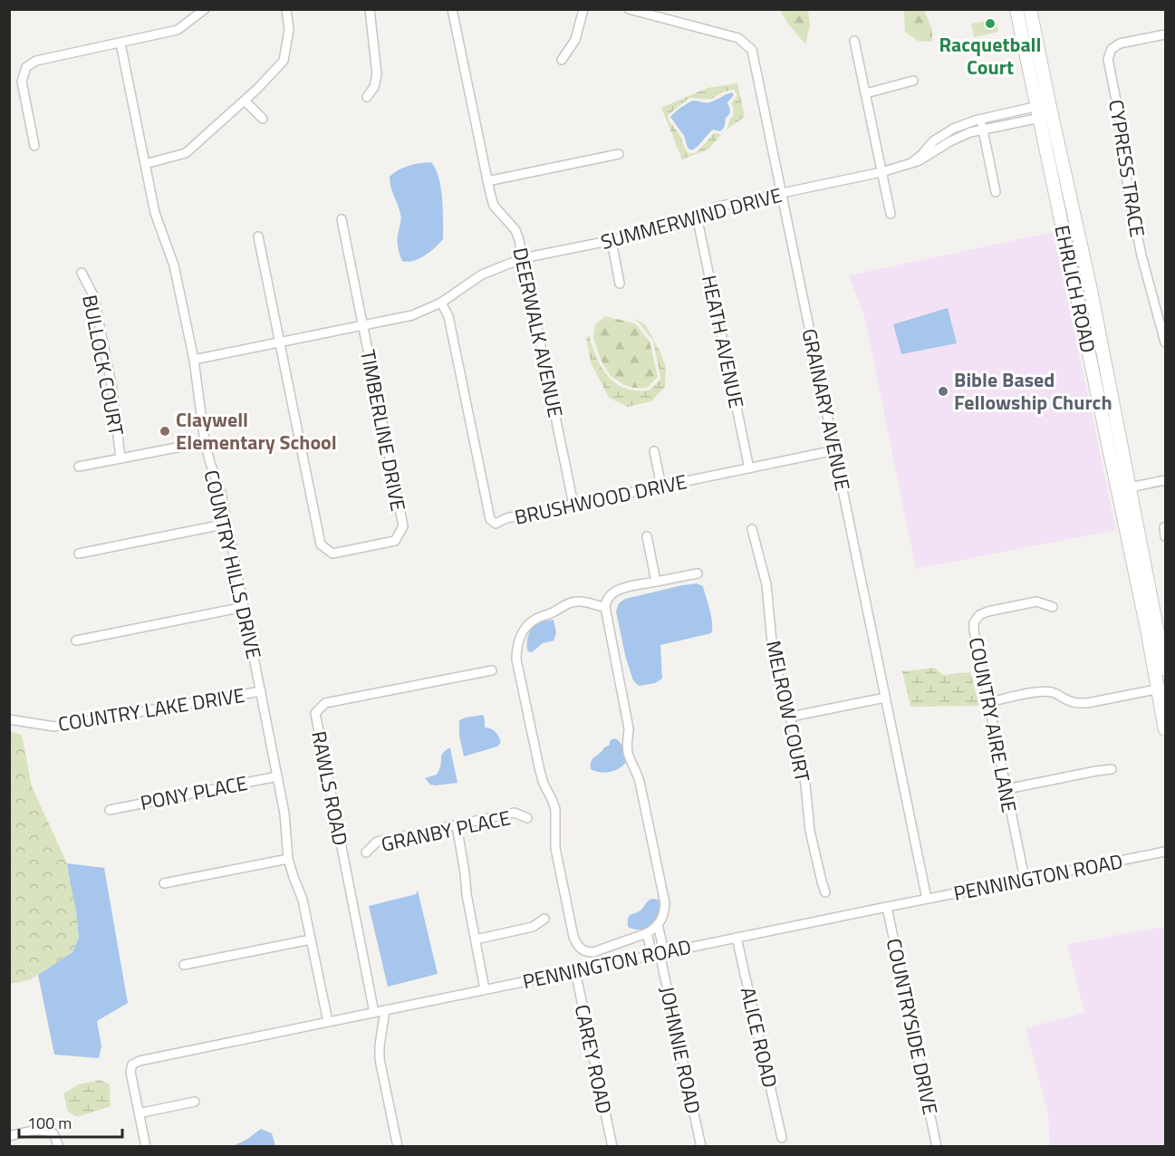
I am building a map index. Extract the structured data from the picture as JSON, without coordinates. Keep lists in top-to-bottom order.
{
  "streets": {
    "main road": ["EHRLICH ROAD"],
    "street": [
      "CYPRESS TRACE",
      "SUMMERWIND DRIVE",
      "DEERWALK AVENUE",
      "HEATH AVENUE",
      "BULLOCK COURT",
      "GRAINARY AVENUE",
      "TIMBERLINE DRIVE",
      "BRUSHWOOD DRIVE",
      "COUNTRY HILLS DRIVE",
      "COUNTRY LAKE DRIVE",
      "MELROW COURT",
      "COUNTRY AIRE LANE",
      "RAWLS ROAD",
      "PONY PLACE",
      "GRANBY PLACE",
      "PENNINGTON ROAD",
      "COUNTRYSIDE DRIVE",
      "ALICE ROAD",
      "JOHNNIE ROAD",
      "CAREY ROAD"
    ]
  },
  "crossings": [
    ["SUMMERWIND DRIVE", "EHRLICH ROAD"],
    ["SUMMERWIND DRIVE", "DEERWALK AVENUE"],
    ["SUMMERWIND DRIVE", "HEATH AVENUE"],
    ["SUMMERWIND DRIVE", "GRAINARY AVENUE"],
    ["SUMMERWIND DRIVE", "TIMBERLINE DRIVE"],
    ["SUMMERWIND DRIVE", "BRUSHWOOD DRIVE"],
    ["SUMMERWIND DRIVE", "COUNTRY HILLS DRIVE"],
    ["DEERWALK AVENUE", "BRUSHWOOD DRIVE"],
    ["HEATH AVENUE", "BRUSHWOOD DRIVE"],
    ["GRAINARY AVENUE", "BRUSHWOOD DRIVE"],
    ["GRAINARY AVENUE", "PENNINGTON ROAD"],
    ["COUNTRY HILLS DRIVE", "COUNTRY LAKE DRIVE"],
    ["COUNTRY HILLS DRIVE", "PONY PLACE"],
    ["COUNTRY HILLS DRIVE", "PENNINGTON ROAD"],
    ["COUNTRY AIRE LANE", "PENNINGTON ROAD"],
    ["RAWLS ROAD", "PENNINGTON ROAD"],
    ["PENNINGTON ROAD", "COUNTRYSIDE DRIVE"],
    ["PENNINGTON ROAD", "ALICE ROAD"],
    ["PENNINGTON ROAD", "JOHNNIE ROAD"],
    ["PENNINGTON ROAD", "CAREY ROAD"]
  ],
  "places": ["Racquetball Court", "Bible Based Fellowship Church", "Claywell Elementary School"],
  "scale_bar": "100 m"
}
